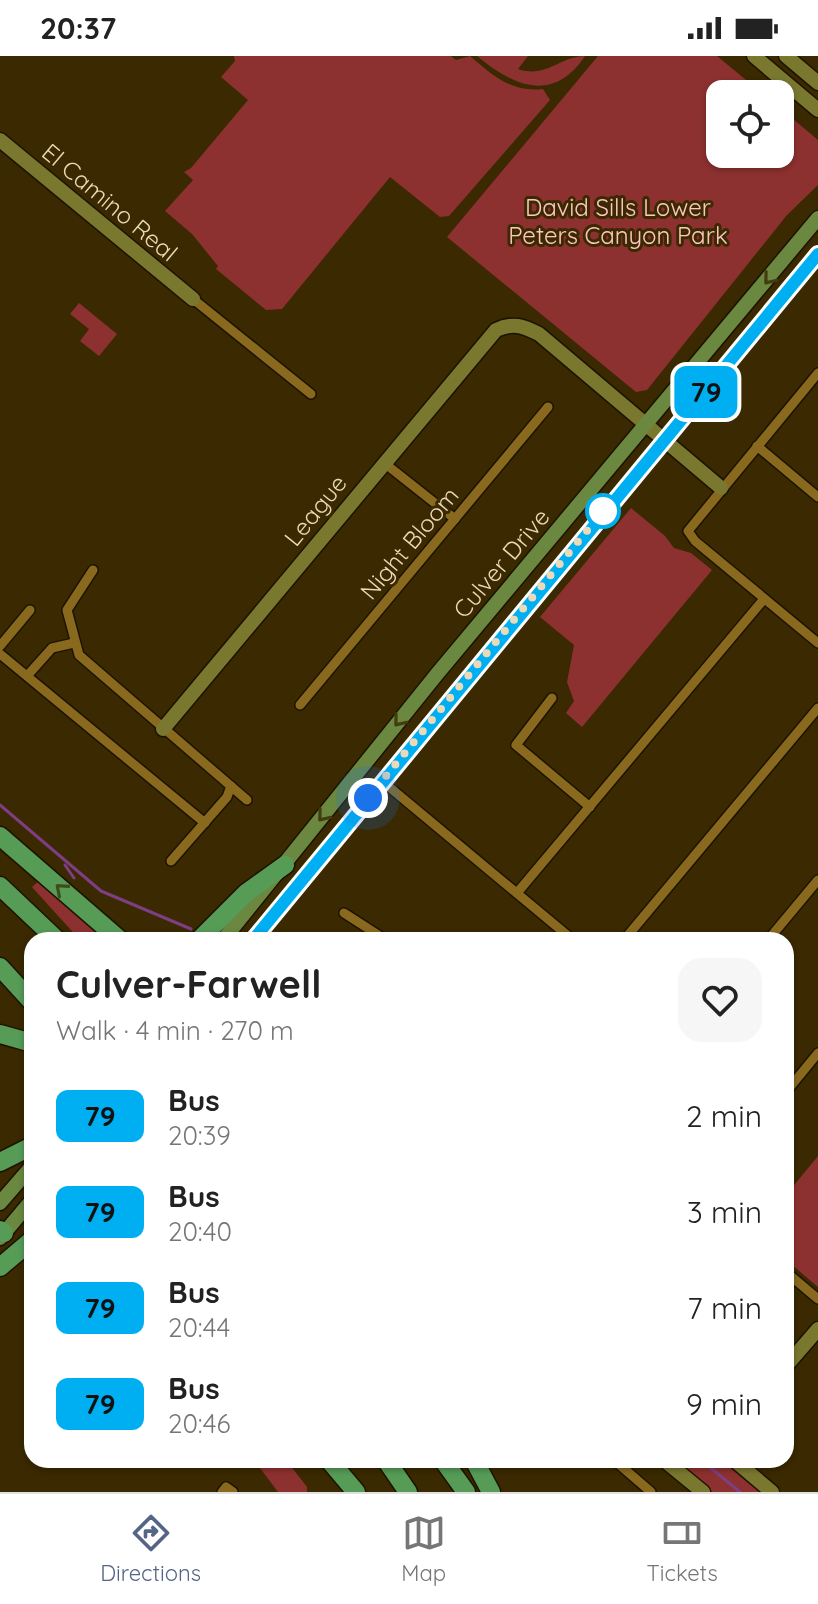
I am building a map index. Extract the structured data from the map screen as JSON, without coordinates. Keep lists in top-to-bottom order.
{
  "streets": {
    "main road": ["Culver Drive"],
    "street": ["El Camino Real", "League", "Night Bloom"]
  },
  "crossings": [
    ["League", "Culver Drive"]
  ],
  "parks": ["David Sills Lower Peters Canyon Park"],
  "lines": ["bus line 79"],
  "page": {
    "status": "20:37",
    "on_map": "79",
    "heading": ["Culver-Farwell", "Walk · 4 min · 270 m"],
    "list": [
      {
        "mark": "79",
        "name": "Bus",
        "note": "20:39",
        "value": "2 min"
      },
      {
        "mark": "79",
        "name": "Bus",
        "note": "20:40",
        "value": "3 min"
      },
      {
        "mark": "79",
        "name": "Bus",
        "note": "20:44",
        "value": "7 min"
      },
      {
        "mark": "79",
        "name": "Bus",
        "note": "20:46",
        "value": "9 min"
      }
    ],
    "tabs": ["Directions", "Map", "Tickets"]
  }
}
